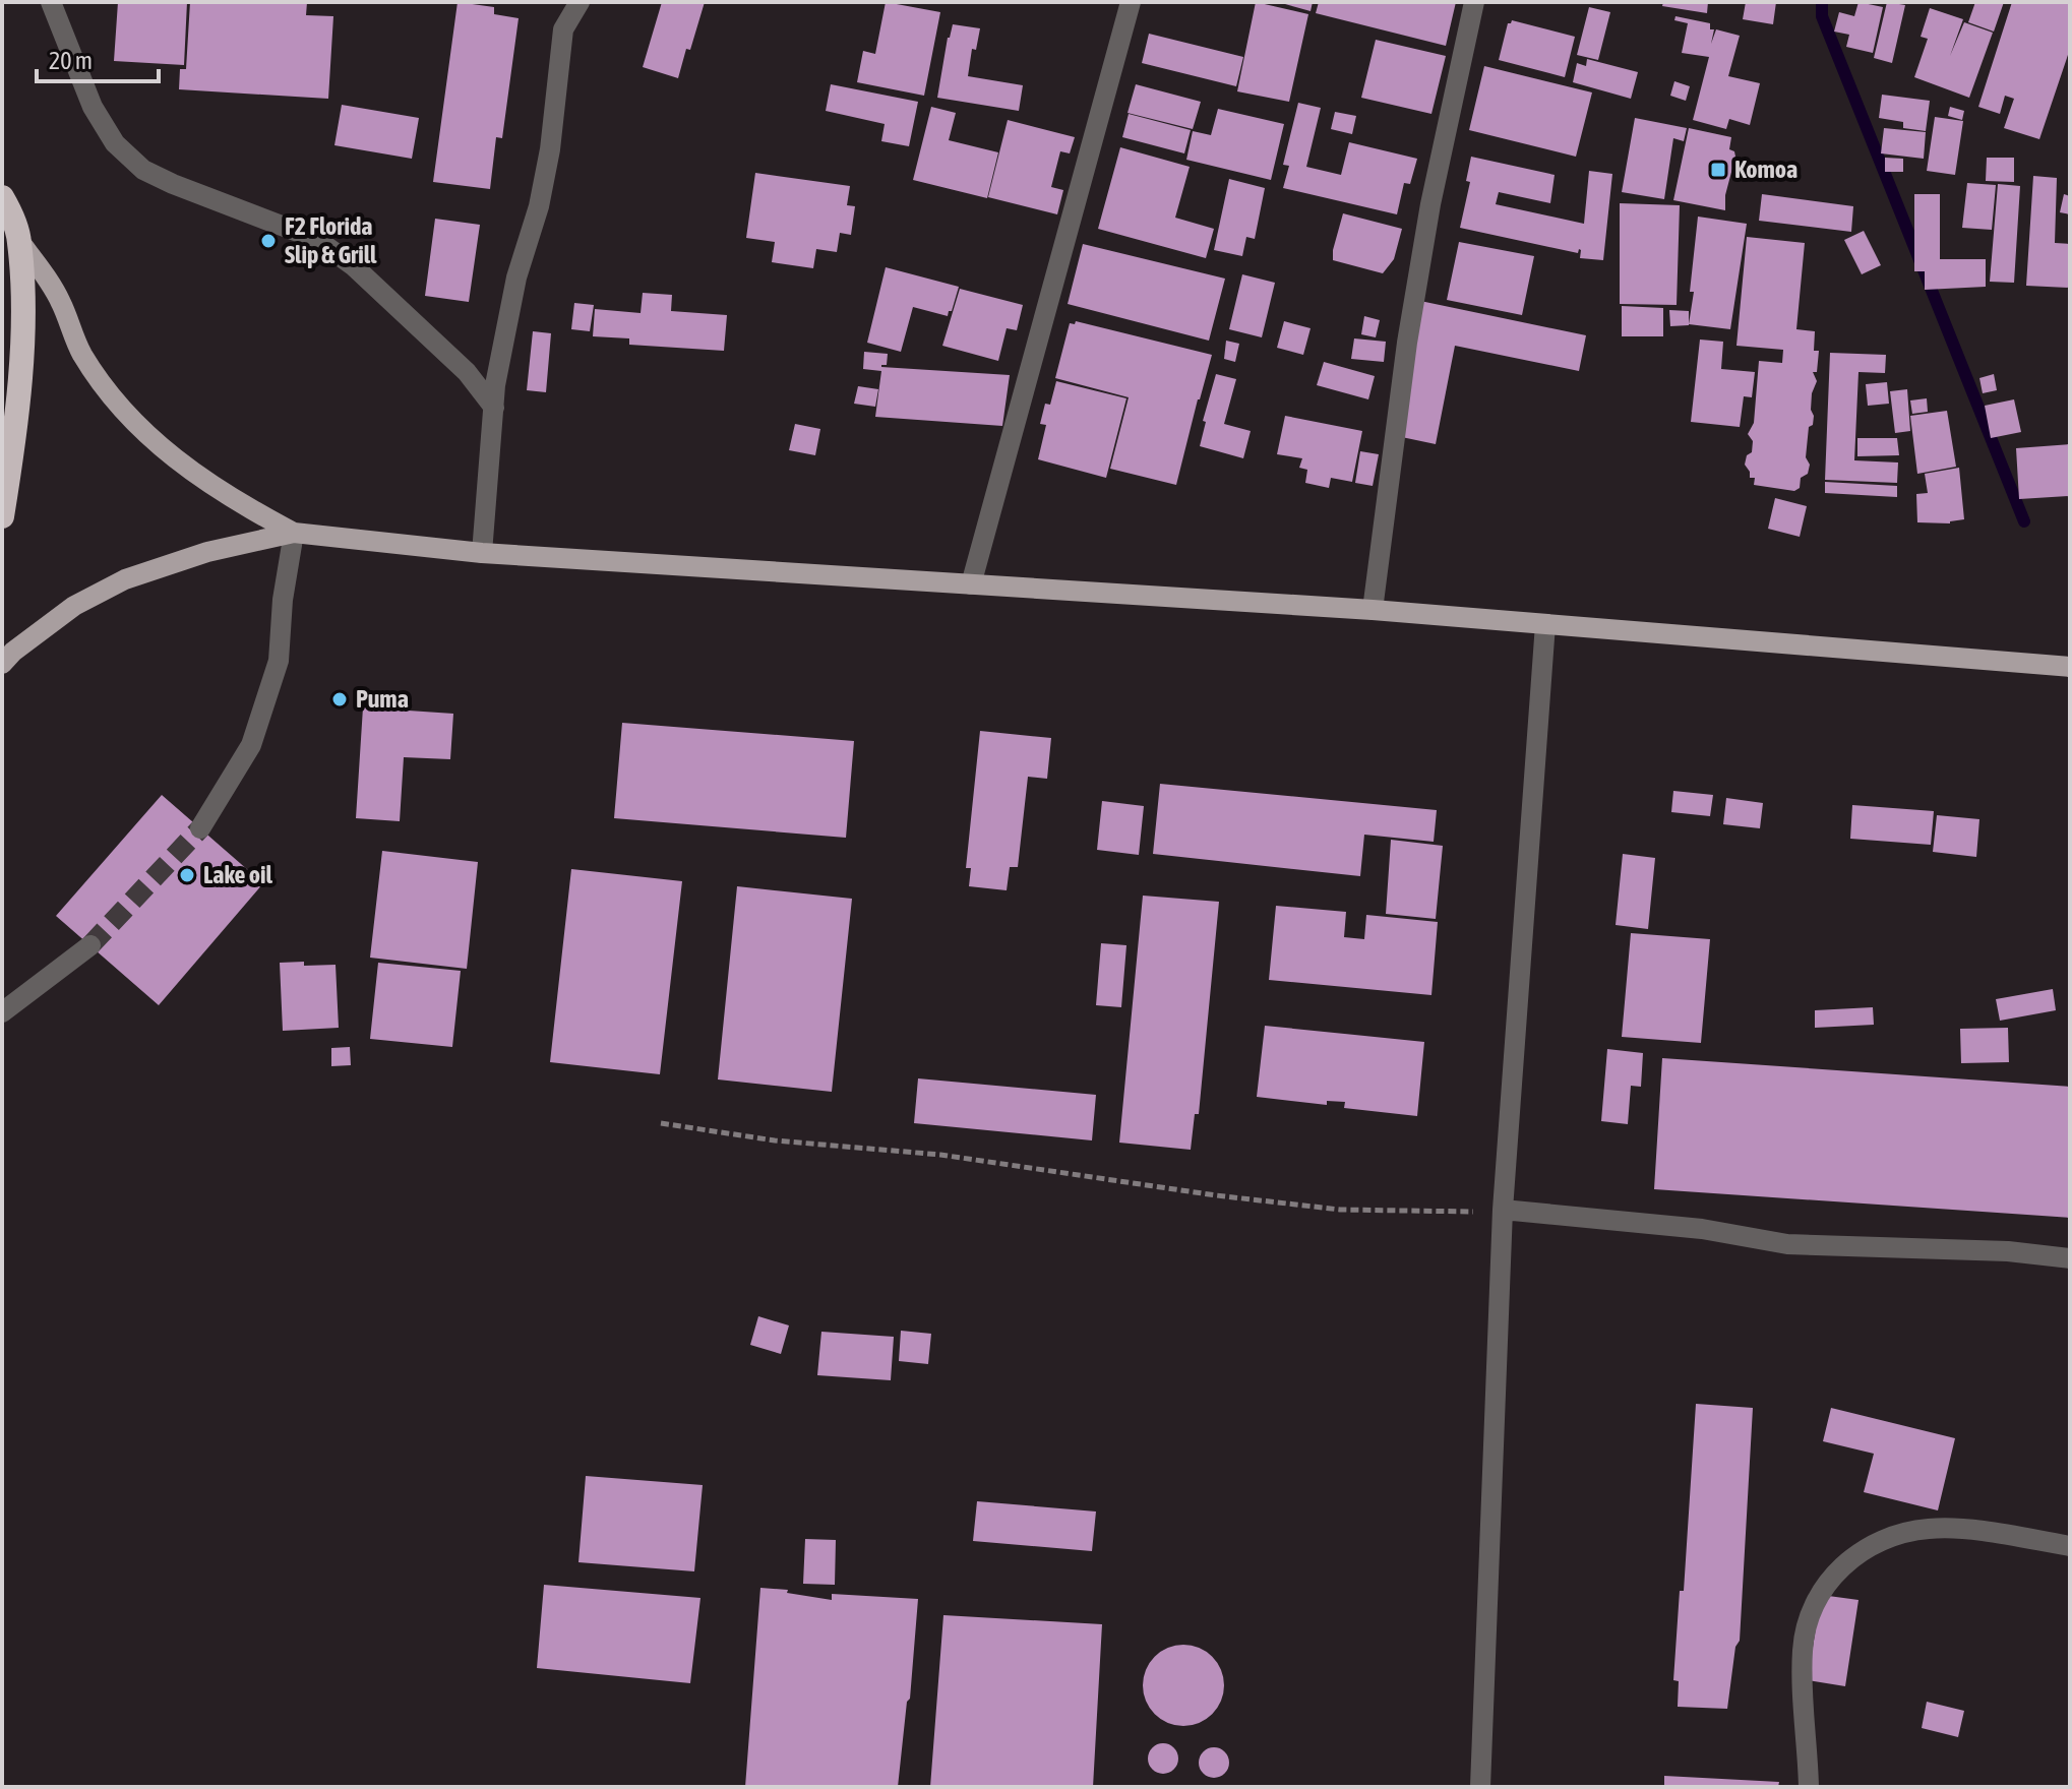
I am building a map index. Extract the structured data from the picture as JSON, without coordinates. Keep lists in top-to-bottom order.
{
  "places": {
    "transit": ["Komoa"],
    "other": ["F2 Florida Slip & Grill", "Puma", "Lake oil"]
  },
  "scale_bar": "20 m"
}
